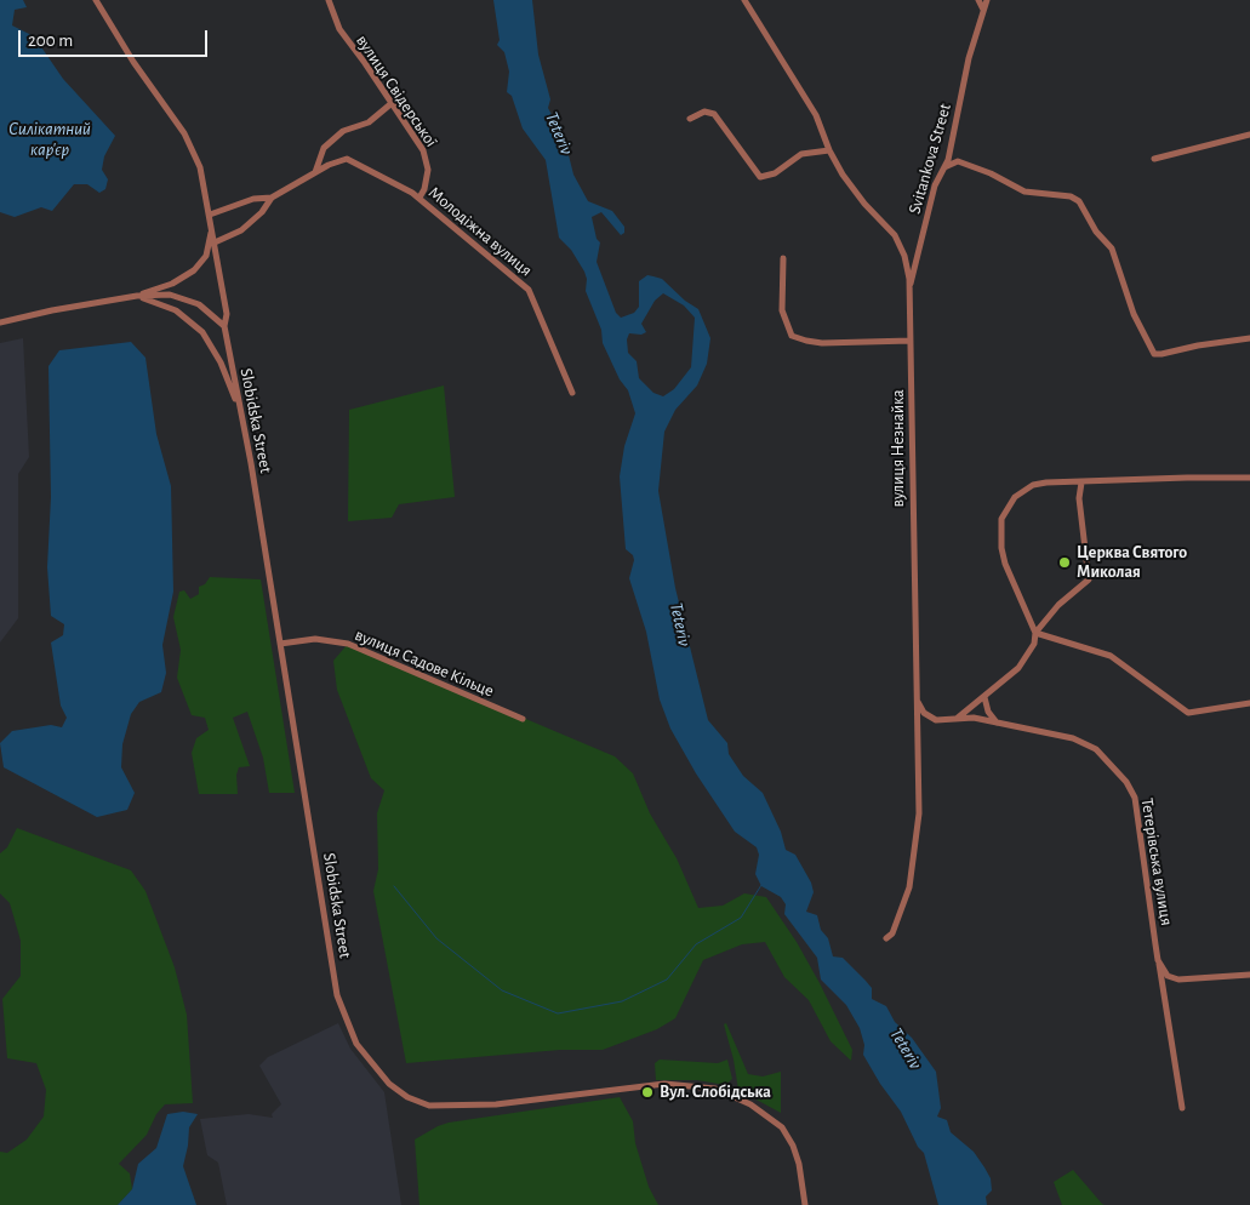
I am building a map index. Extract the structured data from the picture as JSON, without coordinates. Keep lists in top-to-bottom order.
{
  "streets": {
    "street": [
      "вулиця Свідерської",
      "Svitankova Street",
      "Молодіжна вулиця",
      "Slobidska Street",
      "вулиця Незнайка",
      "вулиця Садове Кільце",
      "Тетерівська вулиця"
    ]
  },
  "crossings": [
    ["вулиця Свідерської", "Молодіжна вулиця"],
    ["Svitankova Street", "вулиця Незнайка"],
    ["Молодіжна вулиця", "Slobidska Street"],
    ["Slobidska Street", "вулиця Садове Кільце"],
    ["вулиця Незнайка", "Тетерівська вулиця"]
  ],
  "water": ["Силікатний кар'єр", "Teteriv"],
  "places": ["Церква Святого Миколая", "Вул. Слобідська"],
  "scale_bar": "200 m"
}
